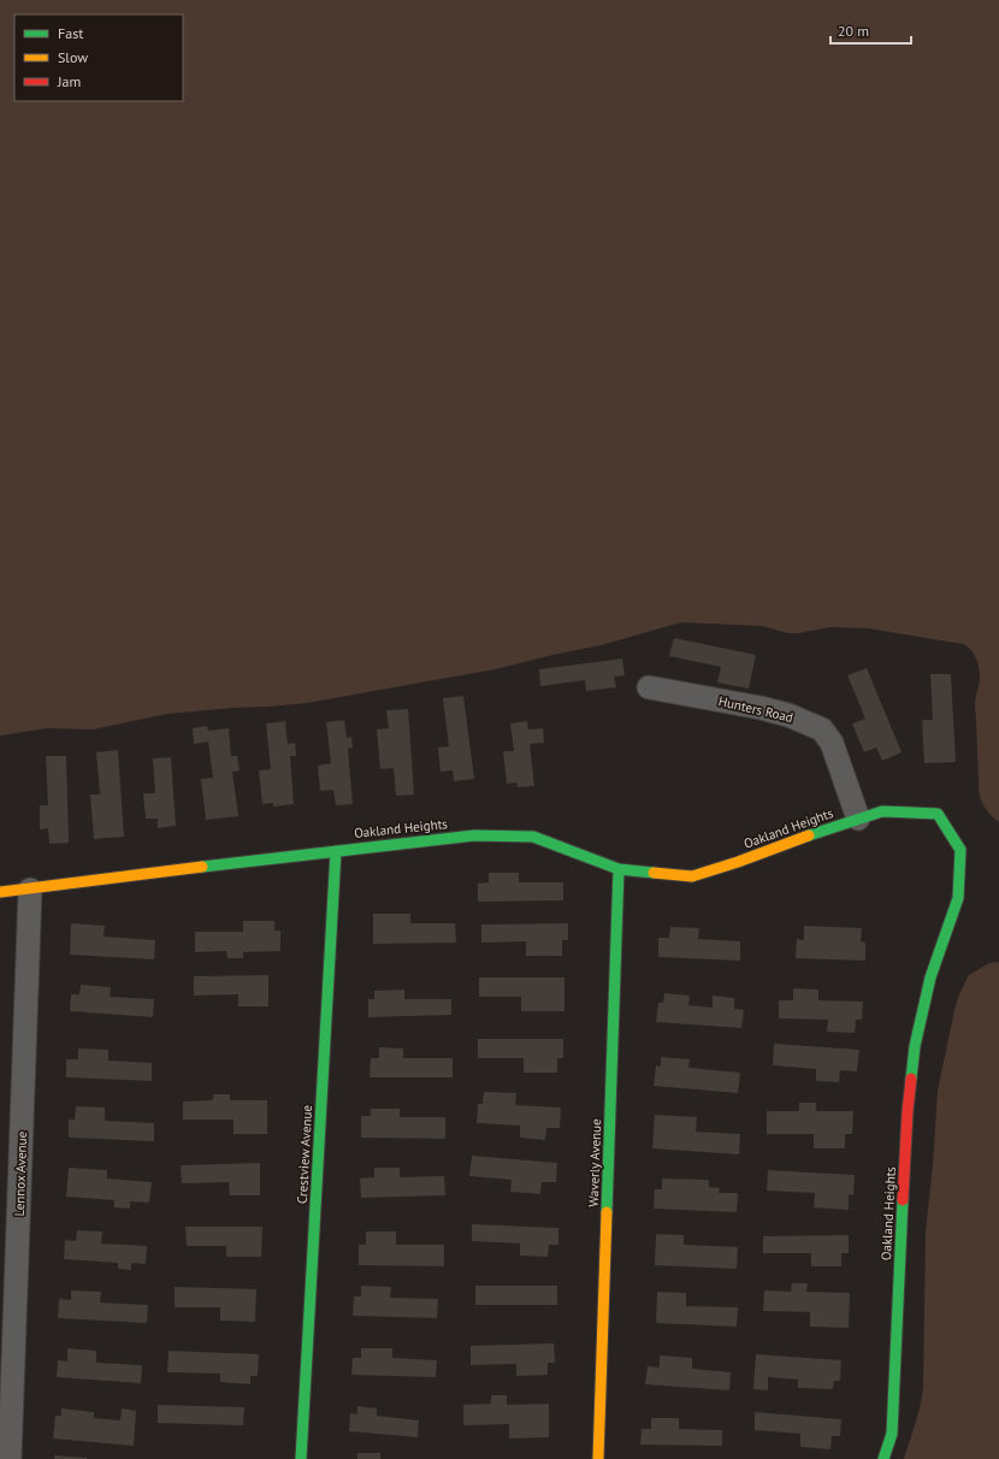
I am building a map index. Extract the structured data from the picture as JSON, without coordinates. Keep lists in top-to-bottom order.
{
  "streets": {
    "street": [
      "Hunters Road",
      "Oakland Heights",
      "Crestview Avenue",
      "Waverly Avenue",
      "Lennox Avenue"
    ]
  },
  "crossings": [
    ["Hunters Road", "Oakland Heights"],
    ["Oakland Heights", "Crestview Avenue"],
    ["Oakland Heights", "Waverly Avenue"],
    ["Oakland Heights", "Lennox Avenue"]
  ],
  "legend": ["Fast", "Slow", "Jam"],
  "scale_bar": "20 m"
}
